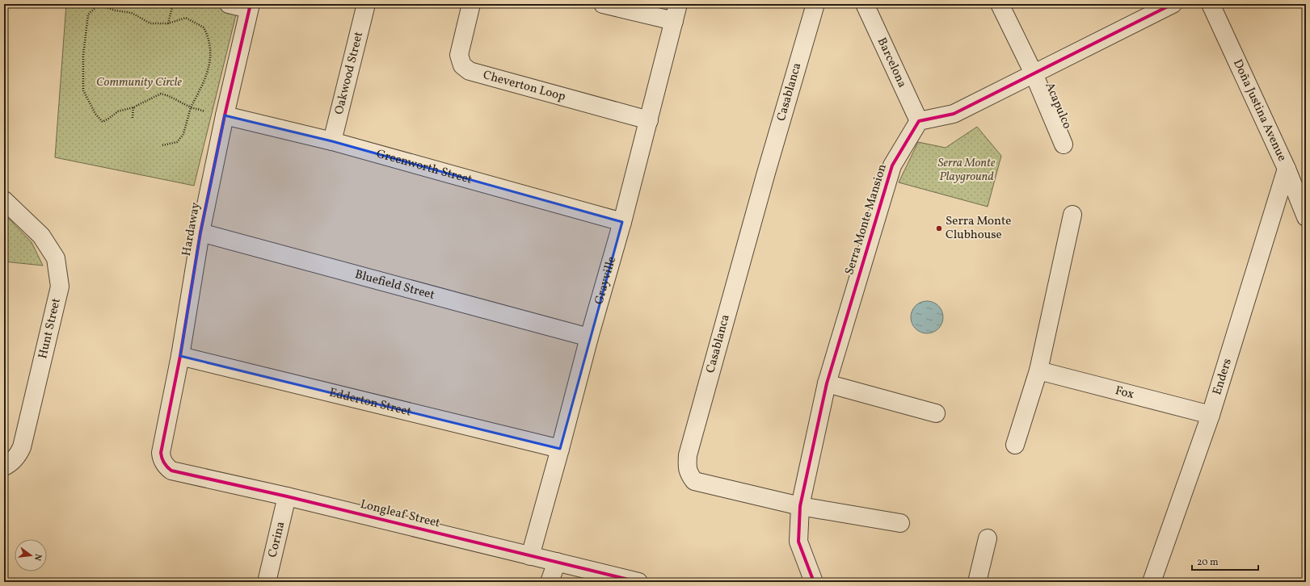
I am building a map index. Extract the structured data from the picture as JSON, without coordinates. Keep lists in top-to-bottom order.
{
  "streets": {
    "street": [
      "Barcelona",
      "Oakwood Street",
      "Cheverton Loop",
      "Casablanca",
      "Acapulco",
      "Doña Justina Avenue",
      "Greenworth Street",
      "Serra Monte Mansion",
      "Hardaway",
      "Grayville",
      "Bluefield Street",
      "Hunt Street",
      "Enders",
      "Fox",
      "Edderton Street",
      "Longleaf Street",
      "Corina"
    ]
  },
  "crossings": [
    ["Barcelona", "Serra Monte Mansion"],
    ["Oakwood Street", "Greenworth Street"],
    ["Cheverton Loop", "Grayville"],
    ["Casablanca", "Serra Monte Mansion"],
    ["Doña Justina Avenue", "Enders"],
    ["Greenworth Street", "Hardaway"],
    ["Greenworth Street", "Grayville"],
    ["Hardaway", "Bluefield Street"],
    ["Hardaway", "Edderton Street"],
    ["Hardaway", "Longleaf Street"],
    ["Grayville", "Bluefield Street"],
    ["Grayville", "Edderton Street"],
    ["Grayville", "Longleaf Street"],
    ["Enders", "Fox"],
    ["Longleaf Street", "Corina"]
  ],
  "parks": ["Community Circle", "Serra Monte Playground"],
  "places": ["Serra Monte Clubhouse"],
  "scale_bar": "20 m",
  "north": "right"
}
